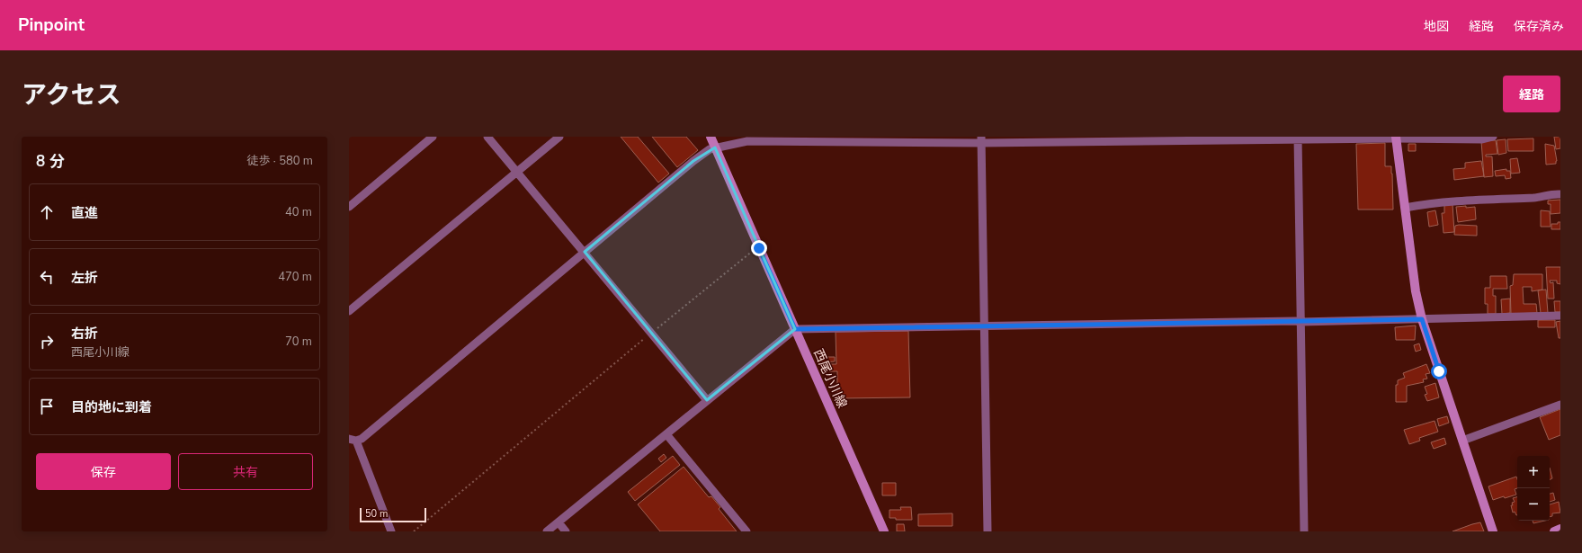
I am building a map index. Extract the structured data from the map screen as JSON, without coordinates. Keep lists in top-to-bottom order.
{
  "streets": {
    "main road": ["西尾小川線"]
  },
  "scale_bar": "50 m",
  "page": {
    "header": "Pinpoint",
    "nav": ["地図", "経路", "保存済み"],
    "title": "アクセス",
    "buttons": [
      "経路",
      ["保存", "共有"]
    ],
    "heading": ["8 分", "徒歩 · 580 m"],
    "list": [
      ["直進", "40 m"],
      ["左折", "470 m"],
      ["右折", "西尾小川線", "70 m"],
      "目的地に到着"
    ],
    "map_buttons": ["+", "−"],
    "scale": "50 m"
  }
}
